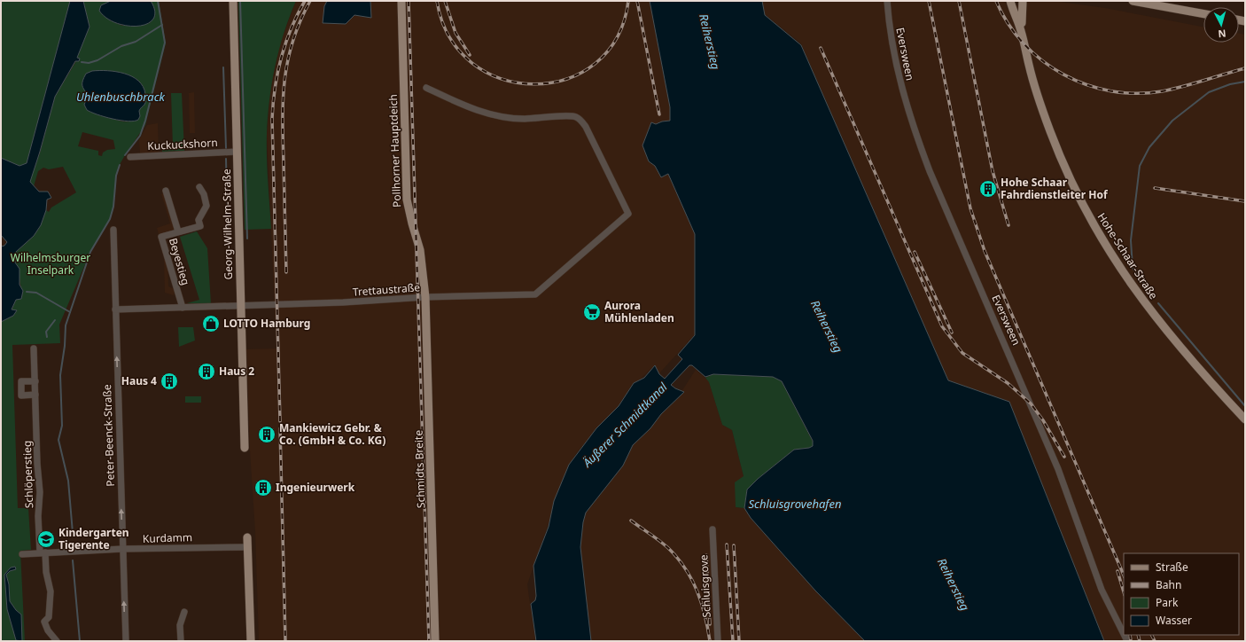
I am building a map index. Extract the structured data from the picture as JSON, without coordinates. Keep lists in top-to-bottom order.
{
  "streets": {
    "main road": [
      "Pollhorner Hauptdeich",
      "Georg-Wilhelm-Straße",
      "Hohe-Schaar-Straße",
      "Schmidts Breite"
    ],
    "street": [
      "Eversween",
      "Kuckuckshorn",
      "Beyestieg",
      "Trettaustraße",
      "Peter-Beenck-Straße",
      "Schlöperstieg",
      "Kurdamm",
      "Schluisgrove"
    ]
  },
  "crossings": [
    ["Kuckuckshorn", "Georg-Wilhelm-Straße"],
    ["Pollhorner Hauptdeich", "Trettaustraße"],
    ["Pollhorner Hauptdeich", "Schmidts Breite"],
    ["Georg-Wilhelm-Straße", "Trettaustraße"],
    ["Beyestieg", "Trettaustraße"],
    ["Trettaustraße", "Peter-Beenck-Straße"],
    ["Trettaustraße", "Schmidts Breite"],
    ["Peter-Beenck-Straße", "Kurdamm"],
    ["Schlöperstieg", "Kurdamm"]
  ],
  "one_way": ["Peter-Beenck-Straße"],
  "water": [
    "Reiherstieg",
    "Uhlenbuschbrack",
    "Äußerer Schmidtkanal",
    "Schluisgrovehafen"
  ],
  "parks": ["Wilhelmsburger Inselpark"],
  "places": {
    "building": [
      "Hohe Schaar Fahrdienstleiter Hof",
      "Haus 2",
      "Haus 4",
      "Mankiewicz Gebr. & Co. (GmbH & Co. KG)",
      "Ingenieurwerk"
    ],
    "supermarket": ["Aurora Mühlenladen"],
    "shop": ["LOTTO Hamburg"],
    "school or university": ["Kindergarten Tigerente"]
  },
  "legend": [
    "Straße",
    "Bahn",
    "Park",
    "Wasser"
  ],
  "north": "bottom"
}
